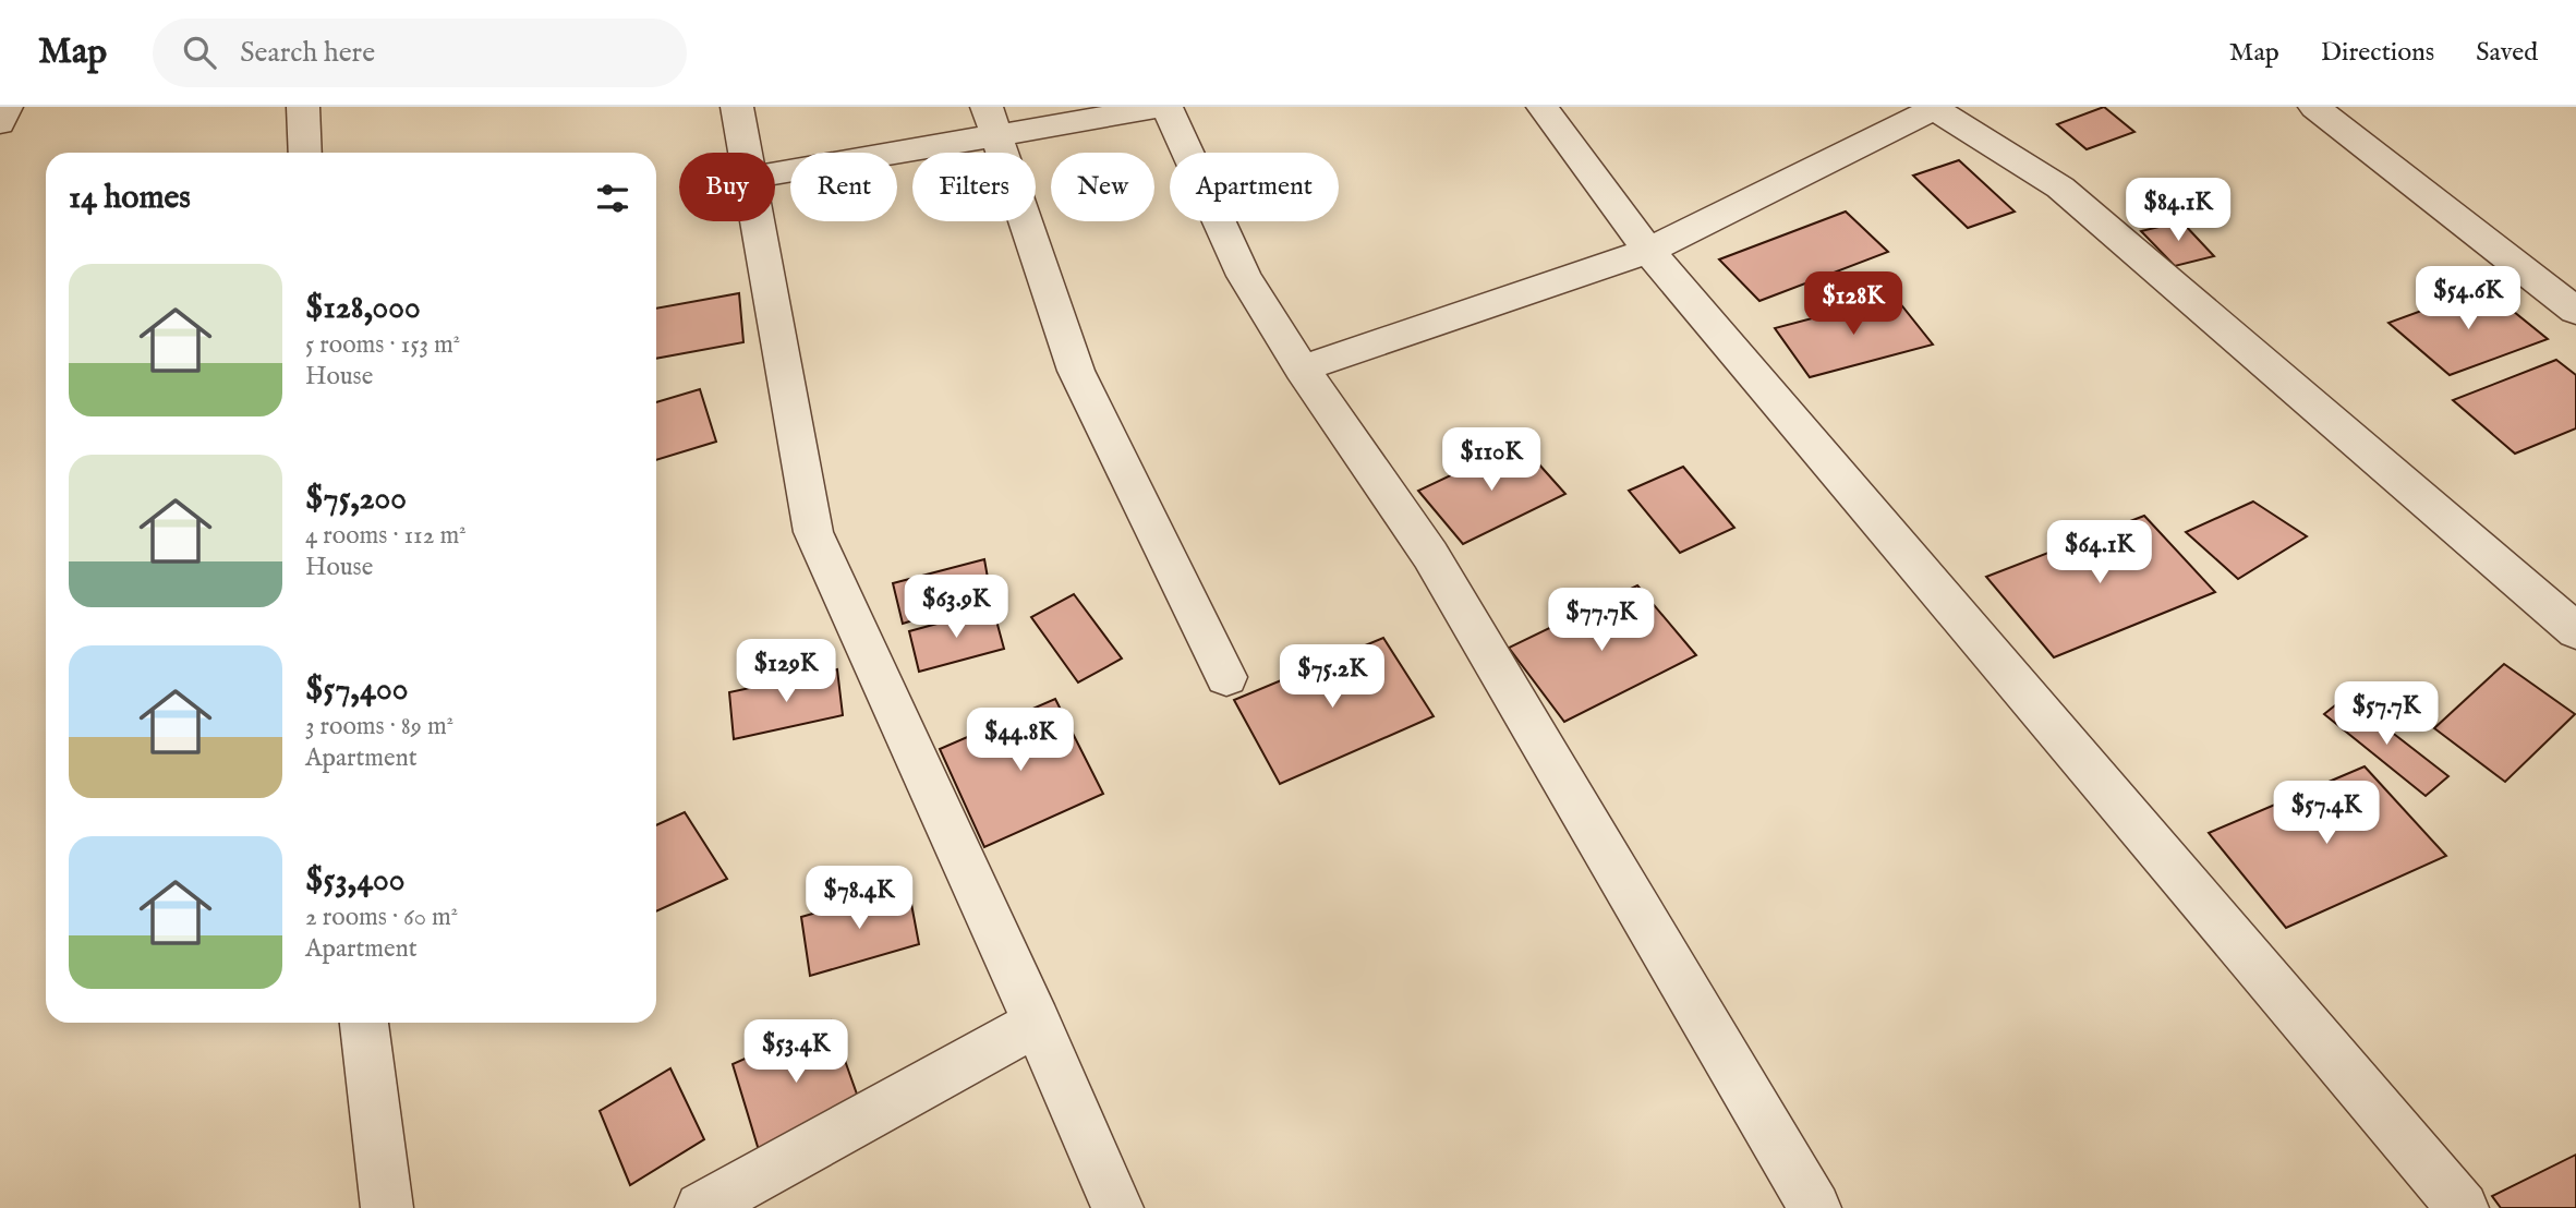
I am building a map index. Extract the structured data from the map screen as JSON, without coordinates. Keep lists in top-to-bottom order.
{
  "page": {
    "header": "Map",
    "search": "Search here",
    "nav": ["Map", "Directions", "Saved"],
    "chip": [
      "Buy",
      "Rent",
      "Filters",
      "New",
      "Apartment"
    ],
    "heading": "14 homes",
    "price": [
      "$84.1K",
      "$54.6K",
      "$128K",
      "$110K",
      "$64.1K",
      "$63.9K",
      "$77.7K",
      "$129K",
      "$75.2K",
      "$57.7K",
      "$44.8K",
      "$57.4K",
      "$78.4K",
      "$53.4K"
    ],
    "list": [
      {
        "name": "$128,000",
        "note": "5 rooms · 153 m² · House"
      },
      {
        "name": "$75,200",
        "note": "4 rooms · 112 m² · House"
      },
      {
        "name": "$57,400",
        "note": "3 rooms · 89 m² · Apartment"
      },
      {
        "name": "$53,400",
        "note": "2 rooms · 60 m² · Apartment"
      }
    ]
  }
}
